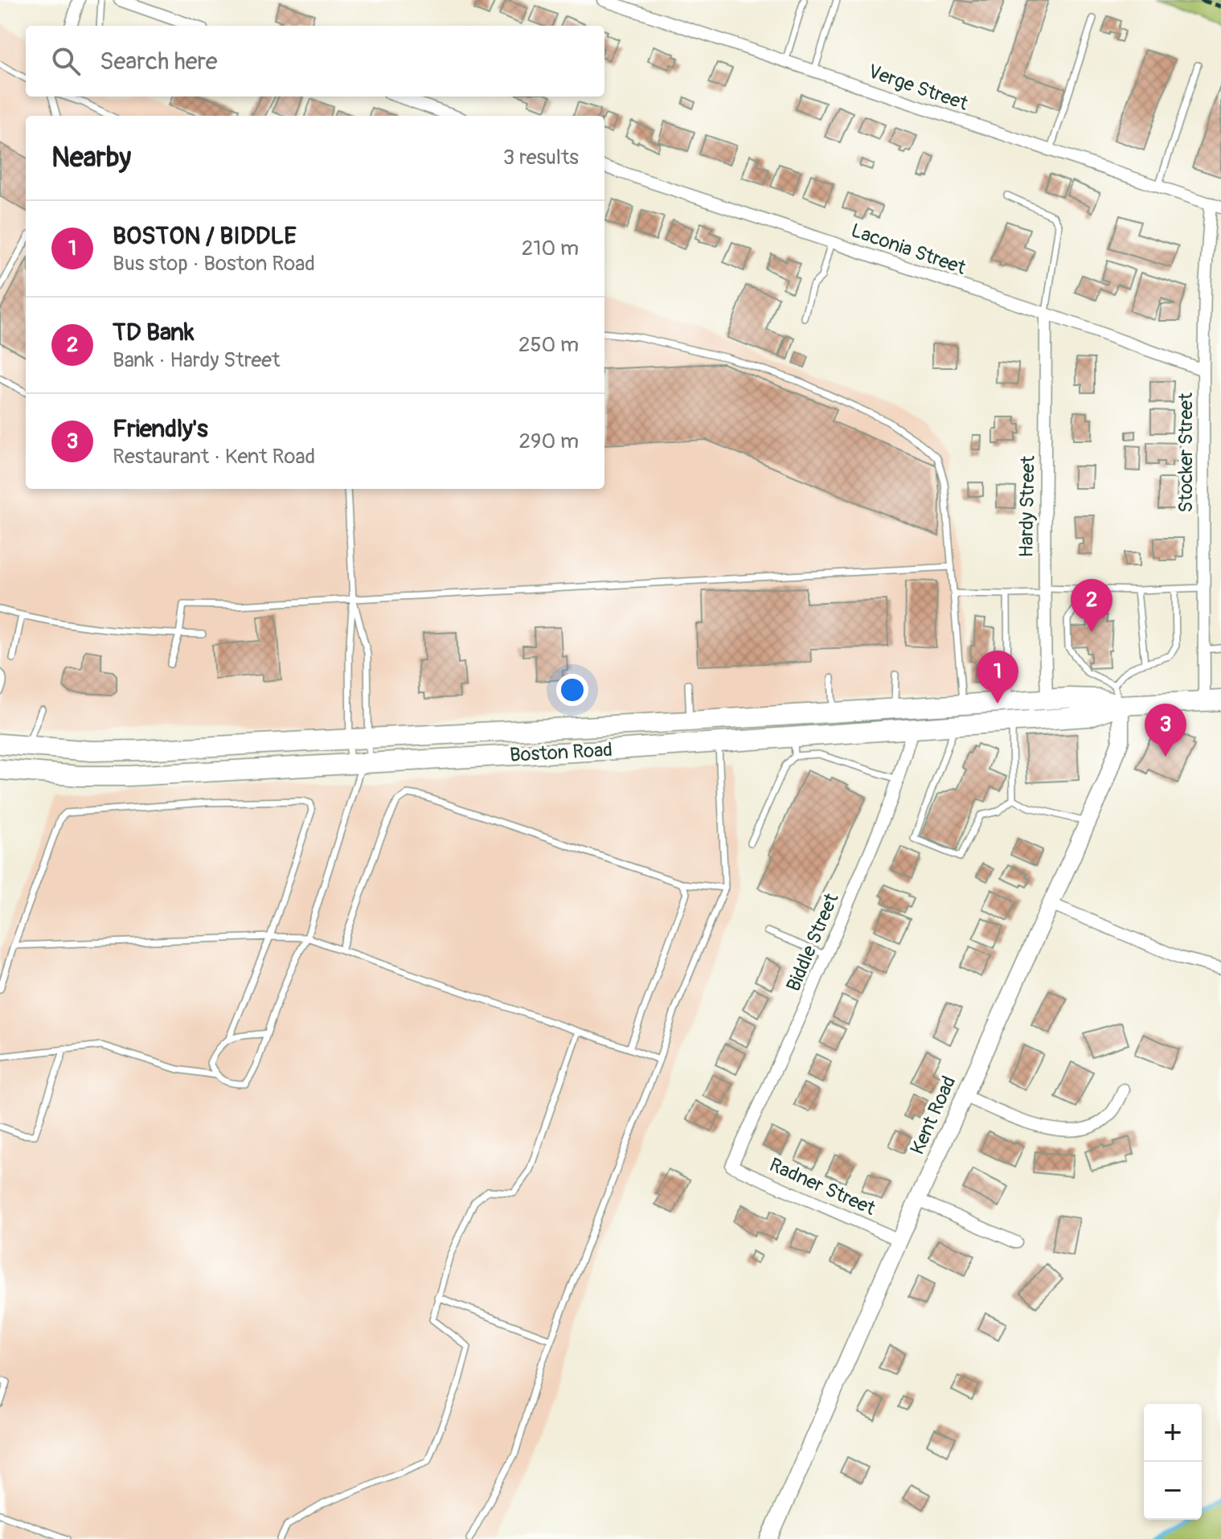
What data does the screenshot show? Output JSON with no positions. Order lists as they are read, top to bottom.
{
  "streets": {
    "main road": ["Boston Road"],
    "street": [
      "Verge Street",
      "Laconia Street",
      "Stocker Street",
      "Hardy Street",
      "Biddle Street",
      "Kent Road",
      "Radner Street"
    ]
  },
  "crossings": [
    ["Verge Street", "Stocker Street"],
    ["Laconia Street", "Stocker Street"],
    ["Laconia Street", "Hardy Street"],
    ["Stocker Street", "Boston Road"],
    ["Hardy Street", "Boston Road"],
    ["Boston Road", "Biddle Street"],
    ["Boston Road", "Kent Road"],
    ["Biddle Street", "Radner Street"],
    ["Kent Road", "Radner Street"]
  ],
  "page": {
    "search": "Search here",
    "heading": ["Nearby", "3 results"],
    "list": [
      {
        "mark": "1",
        "name": "BOSTON / BIDDLE",
        "note": "Bus stop · Boston Road",
        "value": "210 m"
      },
      {
        "mark": "2",
        "name": "TD Bank",
        "note": "Bank · Hardy Street",
        "value": "250 m"
      },
      {
        "mark": "3",
        "name": "Friendly's",
        "note": "Restaurant · Kent Road",
        "value": "290 m"
      }
    ],
    "pins": ["2", "1", "3"],
    "map_buttons": ["+", "−"]
  }
}
